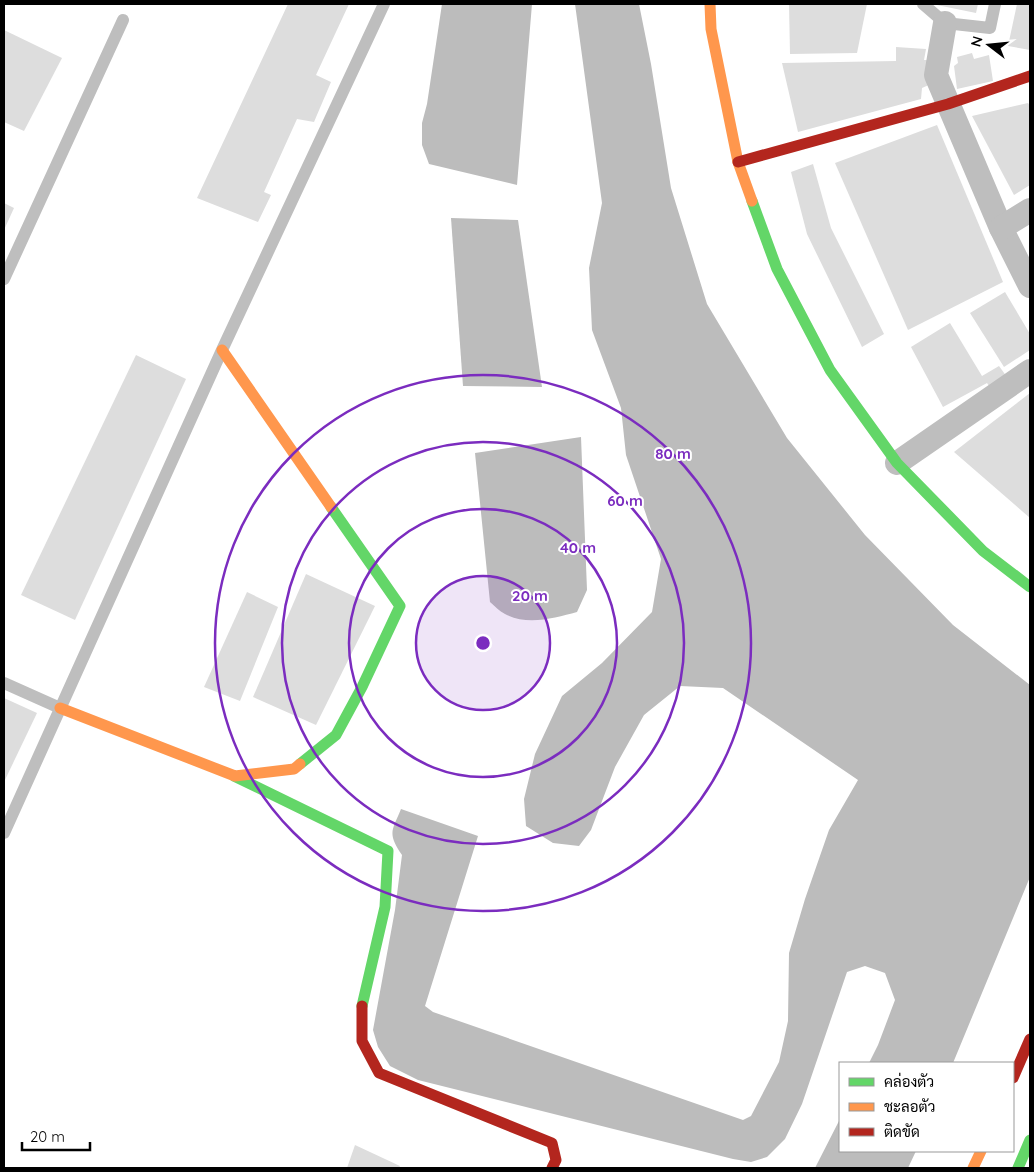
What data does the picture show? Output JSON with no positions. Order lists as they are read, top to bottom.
{
  "legend": ["คล่องตัว", "ชะลอตัว", "ติดขัด"],
  "scale_bar": "20 m",
  "north": "left",
  "rings": [
    "80 m",
    "60 m",
    "40 m",
    "20 m"
  ]
}
